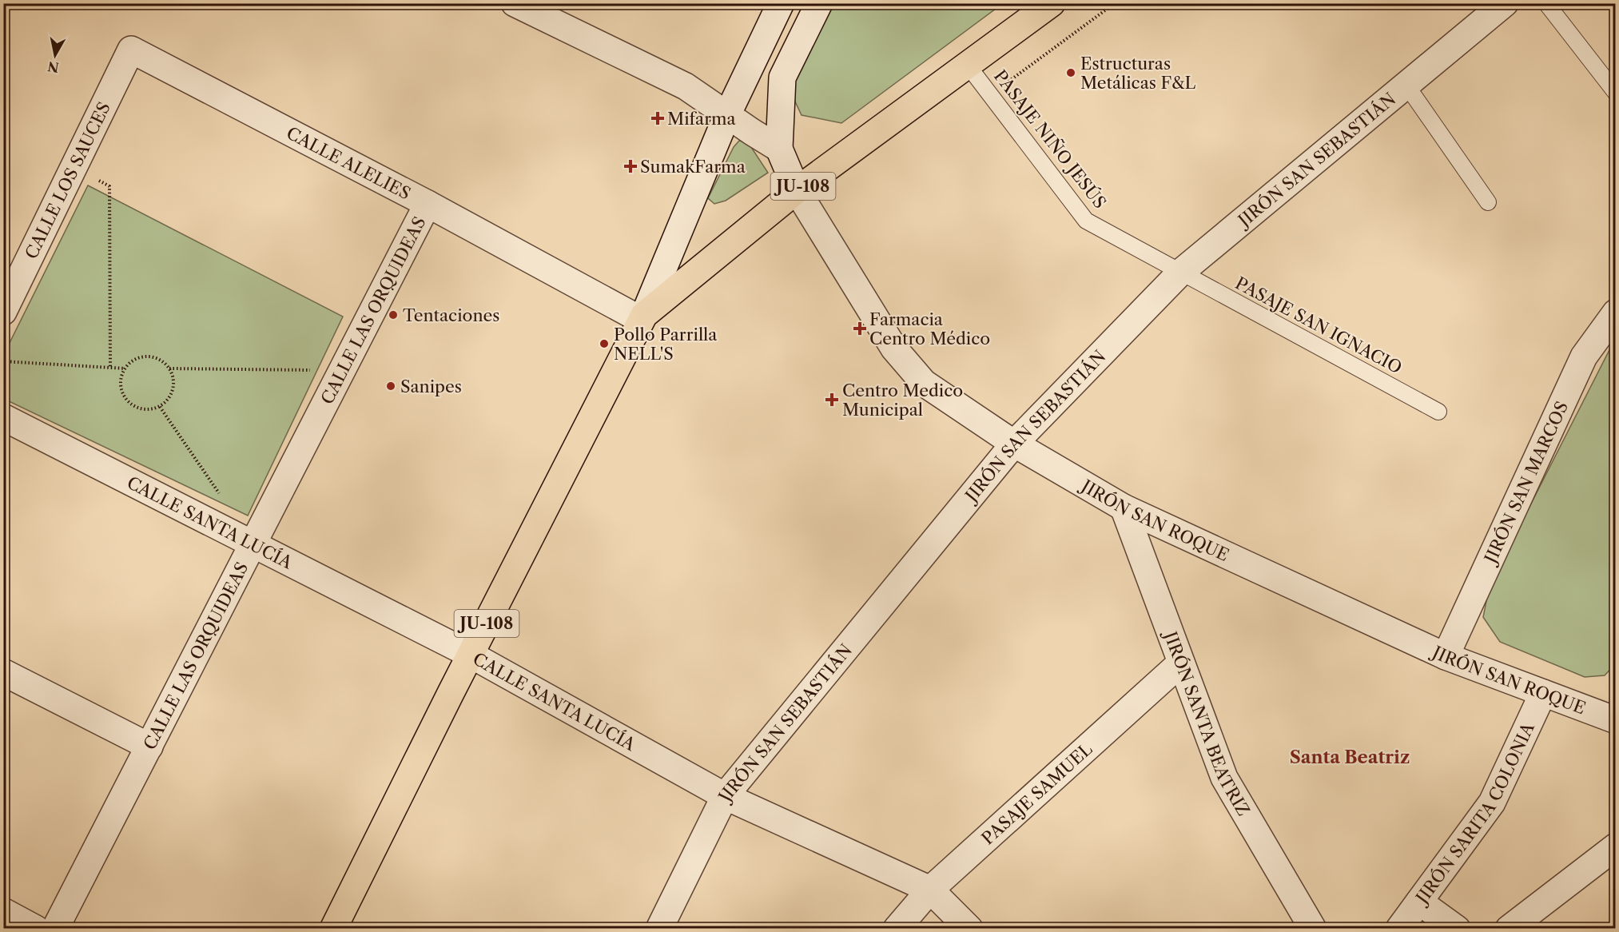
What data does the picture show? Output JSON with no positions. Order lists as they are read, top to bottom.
{
  "streets": {
    "main road": ["JU-108"],
    "street": [
      "JIRÓN SAN SEBASTIÁN",
      "CALLE ALELIES",
      "CALLE LOS SAUCES",
      "CALLE LAS ORQUIDEAS",
      "JIRÓN SAN MARCOS",
      "JIRÓN SAN ROQUE",
      "CALLE SANTA LUCÍA",
      "JIRÓN SANTA BEATRIZ",
      "PASAJE SAMUEL",
      "JIRÓN SARITA COLONIA"
    ],
    "lane": ["PASAJE NIÑO JESÚS", "PASAJE SAN IGNACIO"]
  },
  "crossings": [
    ["PASAJE NIÑO JESÚS", "JIRÓN SAN SEBASTIÁN"],
    ["PASAJE NIÑO JESÚS", "JU-108"],
    ["PASAJE NIÑO JESÚS", "PASAJE SAN IGNACIO"],
    ["JIRÓN SAN SEBASTIÁN", "PASAJE SAN IGNACIO"],
    ["JIRÓN SAN SEBASTIÁN", "JIRÓN SAN ROQUE"],
    ["JIRÓN SAN SEBASTIÁN", "CALLE SANTA LUCÍA"],
    ["CALLE ALELIES", "CALLE LOS SAUCES"],
    ["CALLE ALELIES", "JU-108"],
    ["CALLE ALELIES", "CALLE LAS ORQUIDEAS"],
    ["JU-108", "JIRÓN SAN ROQUE"],
    ["JU-108", "CALLE SANTA LUCÍA"],
    ["CALLE LAS ORQUIDEAS", "CALLE SANTA LUCÍA"],
    ["JIRÓN SAN MARCOS", "JIRÓN SAN ROQUE"],
    ["JIRÓN SAN ROQUE", "JIRÓN SANTA BEATRIZ"],
    ["JIRÓN SAN ROQUE", "JIRÓN SARITA COLONIA"],
    ["CALLE SANTA LUCÍA", "PASAJE SAMUEL"],
    ["JIRÓN SANTA BEATRIZ", "PASAJE SAMUEL"]
  ],
  "districts": ["Santa Beatriz"],
  "places": {
    "other": [
      "Estructuras Metálicas F&L",
      "Tentaciones",
      "Pollo Parrilla NELL'S",
      "Sanipes"
    ],
    "health": [
      "Mifarma",
      "SumakFarma",
      "Farmacia Centro Médico",
      "Centro Medico Municipal"
    ]
  },
  "north": "bottom"
}
